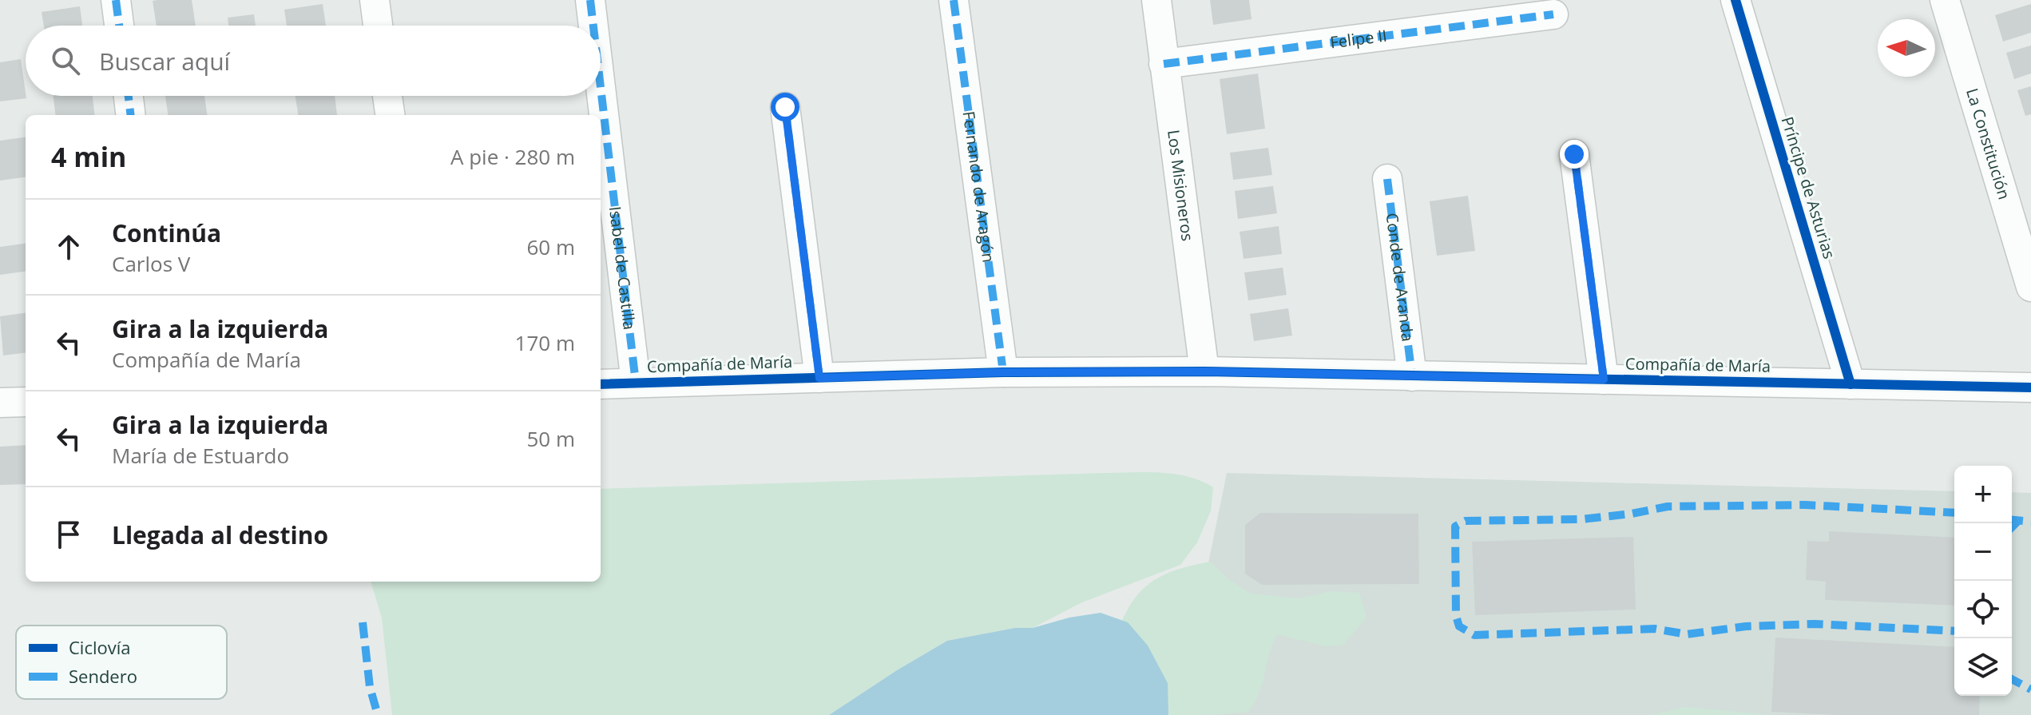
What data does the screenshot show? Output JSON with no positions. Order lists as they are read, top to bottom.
{
  "streets": {
    "street": [
      "Felipe II",
      "La Constitución",
      "Fernando de Aragón",
      "Los Misioneros",
      "Príncipe de Asturias",
      "Isabel de Castilla",
      "Conde de Aranda",
      "Compañía de María"
    ]
  },
  "crossings": [
    ["Felipe II", "Los Misioneros"],
    ["Fernando de Aragón", "Compañía de María"],
    ["Los Misioneros", "Compañía de María"],
    ["Príncipe de Asturias", "Compañía de María"],
    ["Isabel de Castilla", "Compañía de María"],
    ["Conde de Aranda", "Compañía de María"]
  ],
  "legend": ["Ciclovía", "Sendero"],
  "north": "left",
  "page": {
    "search": "Buscar aquí",
    "heading": ["4 min", "A pie · 280 m"],
    "list": [
      ["Continúa", "Carlos V", "60 m"],
      ["Gira a la izquierda", "Compañía de María", "170 m"],
      ["Gira a la izquierda", "María de Estuardo", "50 m"],
      "Llegada al destino"
    ],
    "map_buttons": ["+", "−"]
  }
}
